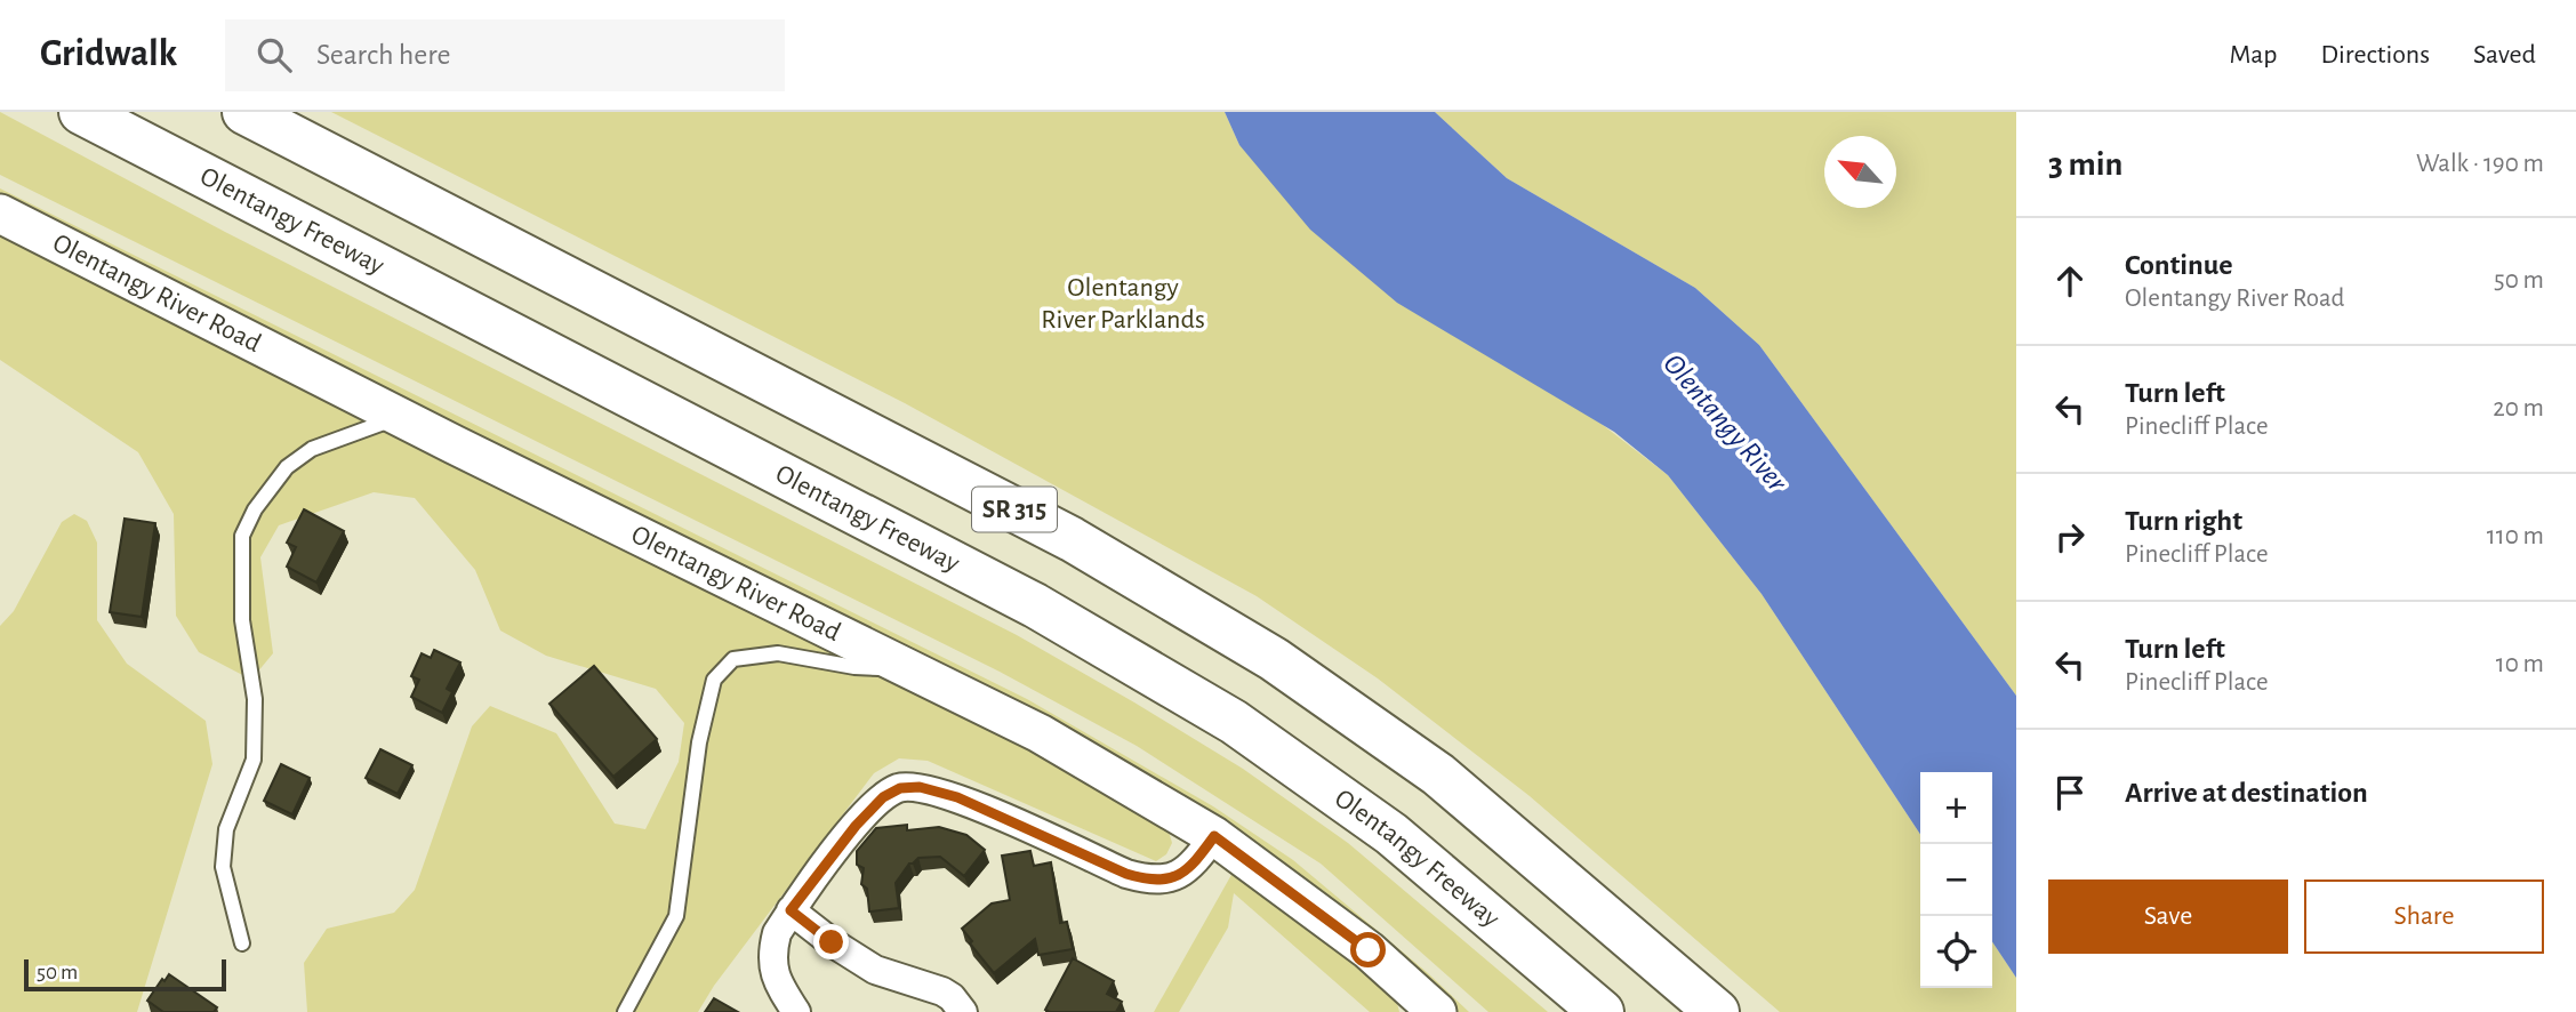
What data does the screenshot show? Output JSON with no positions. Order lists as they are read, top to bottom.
{
  "streets": {
    "highway": ["Olentangy Freeway", "SR 315"],
    "main road": ["Olentangy River Road"]
  },
  "water": ["Olentangy River"],
  "parks": ["Olentangy River Parklands"],
  "scale_bar": "50 m",
  "north": "top left",
  "page": {
    "header": "Gridwalk",
    "search": "Search here",
    "nav": ["Map", "Directions", "Saved"],
    "heading": ["3 min", "Walk · 190 m"],
    "list": [
      ["Continue", "Olentangy River Road", "50 m"],
      ["Turn left", "Pinecliff Place", "20 m"],
      ["Turn right", "Pinecliff Place", "110 m"],
      ["Turn left", "Pinecliff Place", "10 m"],
      "Arrive at destination"
    ],
    "map_buttons": ["+", "−"],
    "buttons": ["Save", "Share"],
    "scale": "50 m"
  }
}
